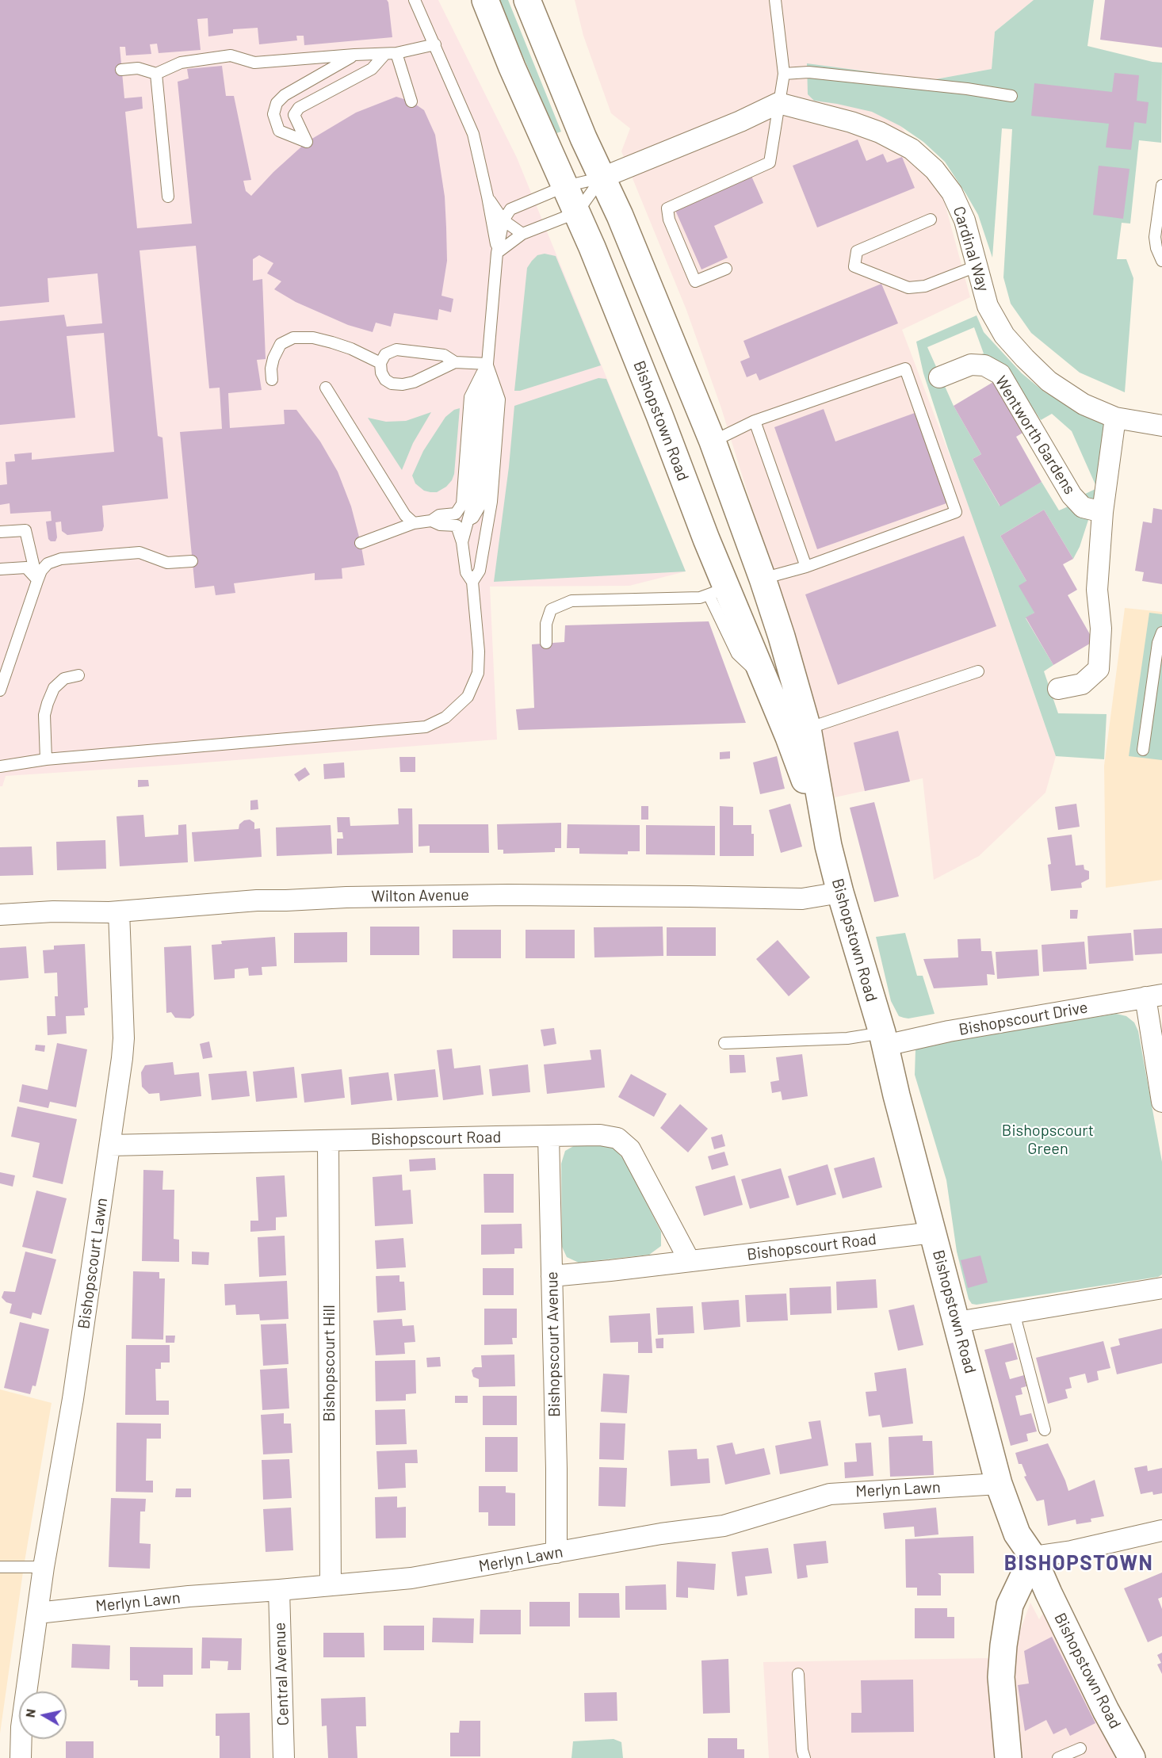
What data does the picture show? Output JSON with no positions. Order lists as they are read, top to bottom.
{
  "streets": {
    "main road": ["Bishopstown Road"],
    "street": [
      "Cardinal Way",
      "Wentworth Gardens",
      "Wilton Avenue",
      "Bishopscourt Drive",
      "Bishopscourt Road",
      "Bishopscourt Lawn",
      "Bishopscourt Avenue",
      "Bishopscourt Hill",
      "Merlyn Lawn",
      "Central Avenue"
    ]
  },
  "crossings": [
    ["Bishopstown Road", "Wilton Avenue"],
    ["Bishopstown Road", "Bishopscourt Drive"],
    ["Bishopstown Road", "Bishopscourt Road"],
    ["Bishopstown Road", "Merlyn Lawn"],
    ["Wilton Avenue", "Bishopscourt Lawn"],
    ["Bishopscourt Road", "Bishopscourt Lawn"],
    ["Bishopscourt Road", "Bishopscourt Avenue"],
    ["Bishopscourt Road", "Bishopscourt Hill"],
    ["Bishopscourt Lawn", "Merlyn Lawn"],
    ["Bishopscourt Avenue", "Merlyn Lawn"],
    ["Bishopscourt Hill", "Merlyn Lawn"],
    ["Merlyn Lawn", "Central Avenue"]
  ],
  "districts": ["BISHOPSTOWN"],
  "parks": ["Bishopscourt Green"],
  "north": "left"
}
